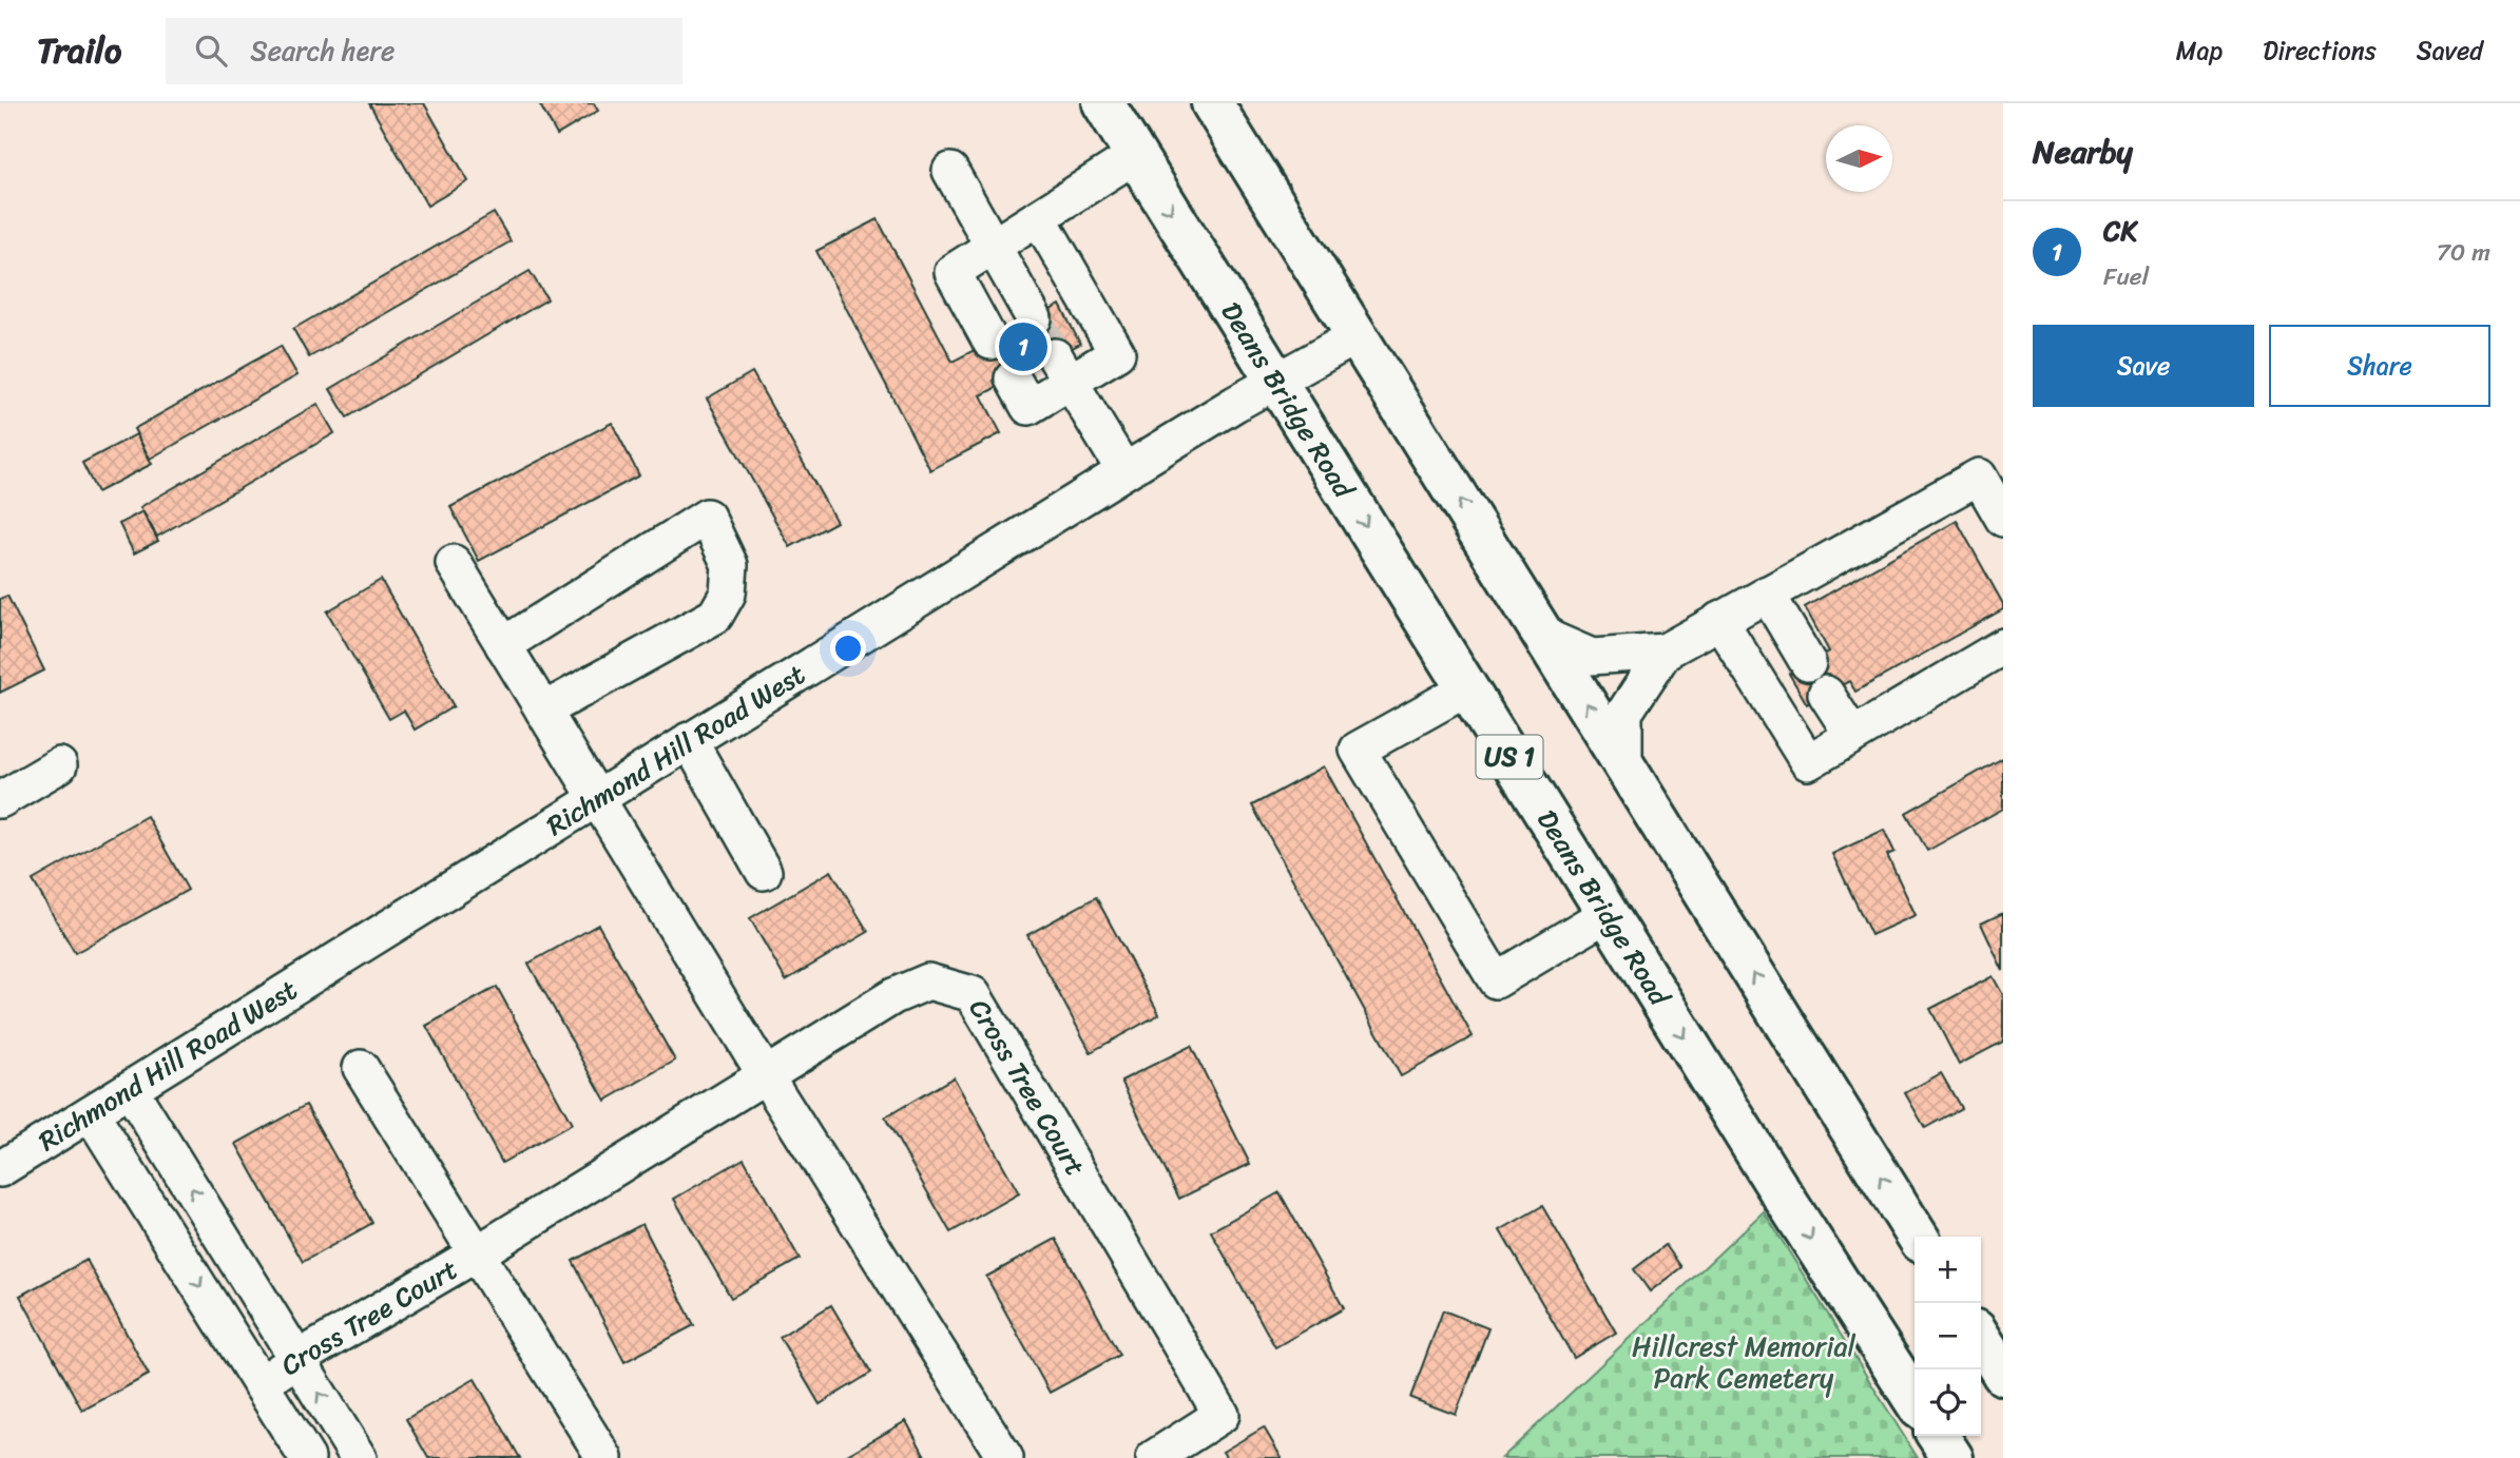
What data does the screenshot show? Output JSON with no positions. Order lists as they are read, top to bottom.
{
  "streets": {
    "highway": ["Deans Bridge Road", "US 1"],
    "street": ["Richmond Hill Road West", "Cross Tree Court"]
  },
  "crossings": [
    ["Deans Bridge Road", "Richmond Hill Road West"]
  ],
  "parks": ["Hillcrest Memorial Park Cemetery"],
  "north": "right",
  "page": {
    "header": "Trailo",
    "search": "Search here",
    "nav": ["Map", "Directions", "Saved"],
    "heading": "Nearby",
    "list": [
      {
        "mark": "1",
        "name": "CK",
        "note": "Fuel",
        "value": "70 m"
      }
    ],
    "buttons": ["Save", "Share"],
    "pins": "1",
    "map_buttons": ["+", "−"]
  }
}
